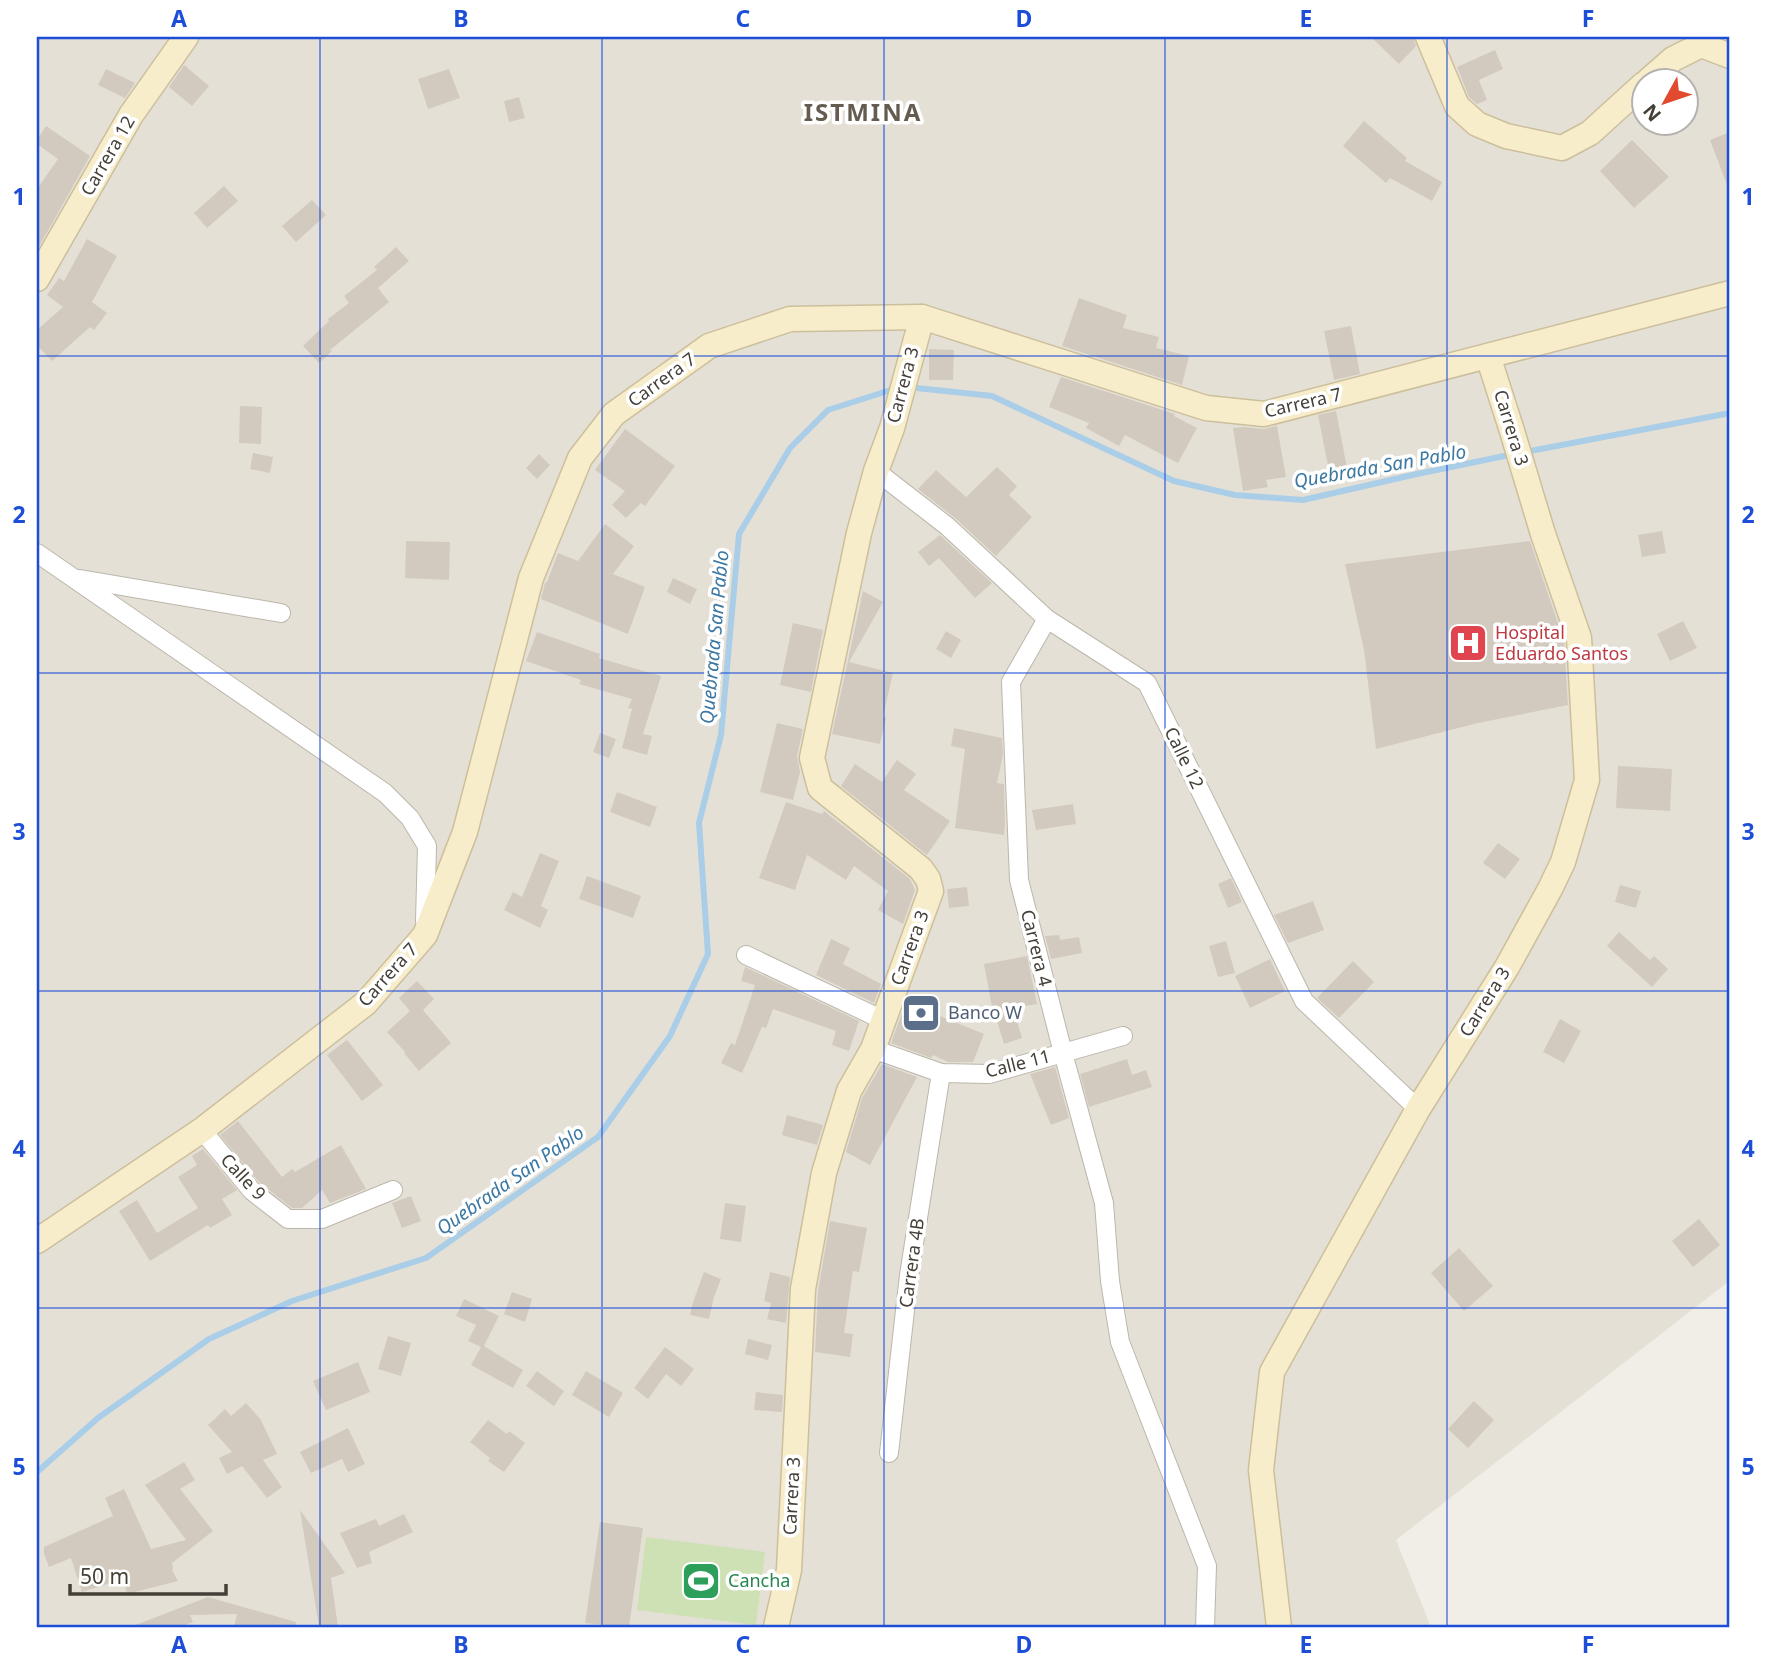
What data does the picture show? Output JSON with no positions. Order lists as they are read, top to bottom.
{
  "streets": {
    "main road": ["Carrera 12", "Carrera 7", "Carrera 3"],
    "street": [
      "Calle 12",
      "Carrera 4",
      "Calle 11",
      "Calle 9",
      "Carrera 4B"
    ]
  },
  "crossings": [
    ["Carrera 7", "Carrera 3"],
    ["Carrera 7", "Calle 9"],
    ["Carrera 3", "Calle 12"],
    ["Carrera 3", "Calle 11"],
    ["Calle 12", "Carrera 4"],
    ["Carrera 4", "Calle 11"],
    ["Calle 11", "Carrera 4B"]
  ],
  "districts": ["ISTMINA"],
  "water": ["Quebrada San Pablo"],
  "places": {
    "hospital": ["Hospital Eduardo Santos"],
    "bank": ["Banco W"],
    "sports": ["Cancha"]
  },
  "scale_bar": "50 m",
  "north": "bottom left",
  "grid": {
    "columns": [
      "A",
      "B",
      "C",
      "D",
      "E",
      "F"
    ],
    "rows": [
      "1",
      "2",
      "3",
      "4",
      "5"
    ]
  }
}
